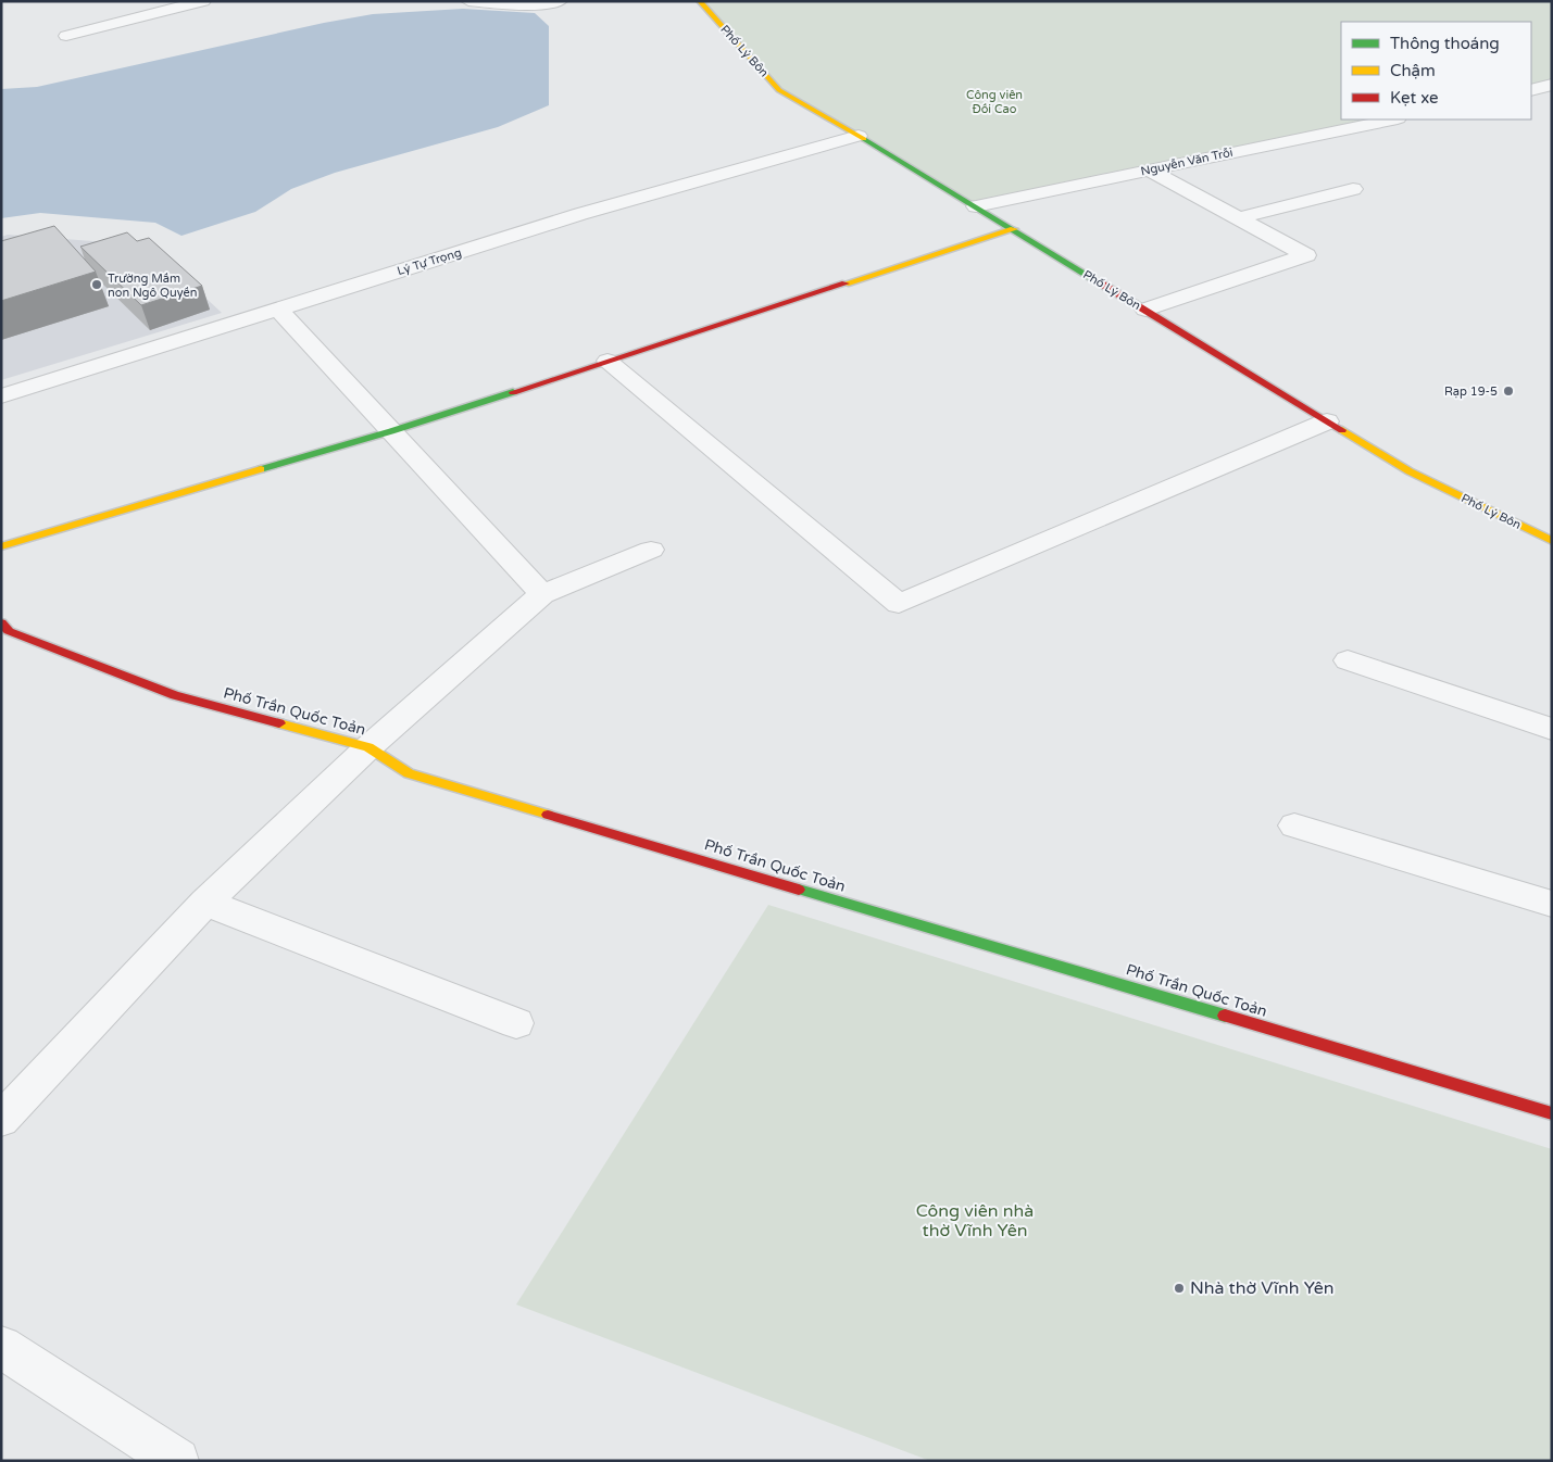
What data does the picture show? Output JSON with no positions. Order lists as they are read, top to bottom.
{
  "streets": {
    "street": [
      "Phố Lý Bôn",
      "Nguyễn Văn Trỗi",
      "Lý Tự Trọng",
      "Phố Trần Quốc Toản"
    ]
  },
  "crossings": [
    ["Phố Lý Bôn", "Nguyễn Văn Trỗi"],
    ["Phố Lý Bôn", "Lý Tự Trọng"]
  ],
  "parks": ["Công viên Đồi Cao", "Công viên nhà thờ Vĩnh Yên"],
  "places": ["Trường Mầm non Ngô Quyền", "Rạp 19-5", "Nhà thờ Vĩnh Yên"],
  "legend": ["Thông thoáng", "Chậm", "Kẹt xe"]
}
